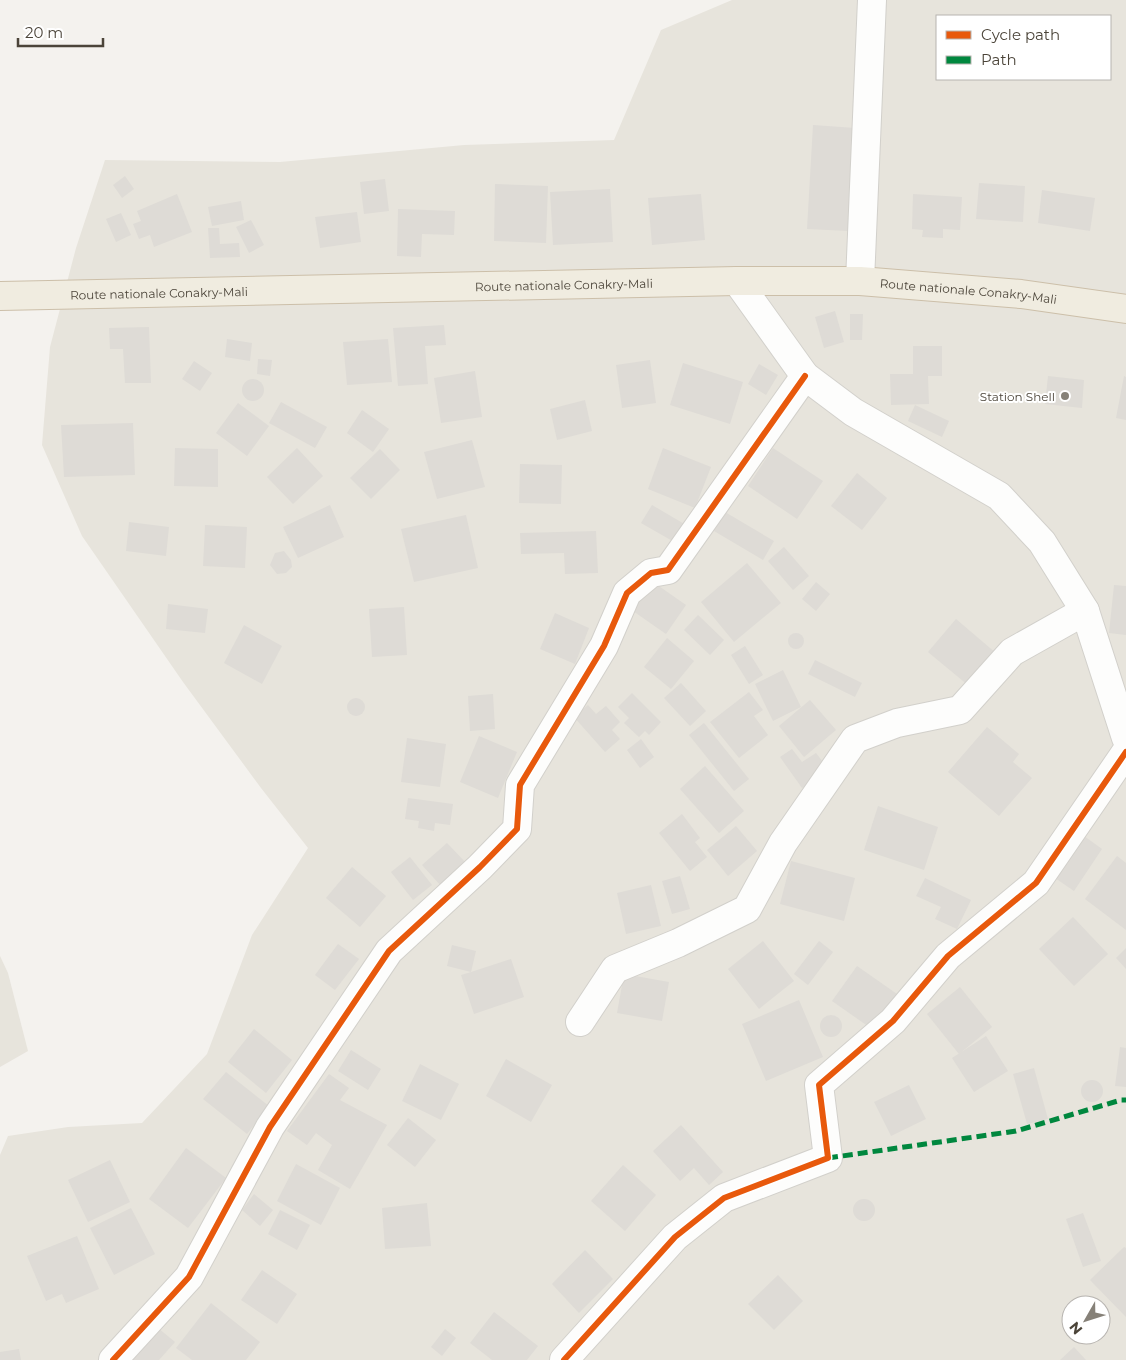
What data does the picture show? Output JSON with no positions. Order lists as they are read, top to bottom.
{
  "streets": {
    "highway": ["Route nationale Conakry-Mali"]
  },
  "places": ["Station Shell"],
  "legend": ["Cycle path", "Path"],
  "scale_bar": "20 m",
  "north": "bottom left"
}
